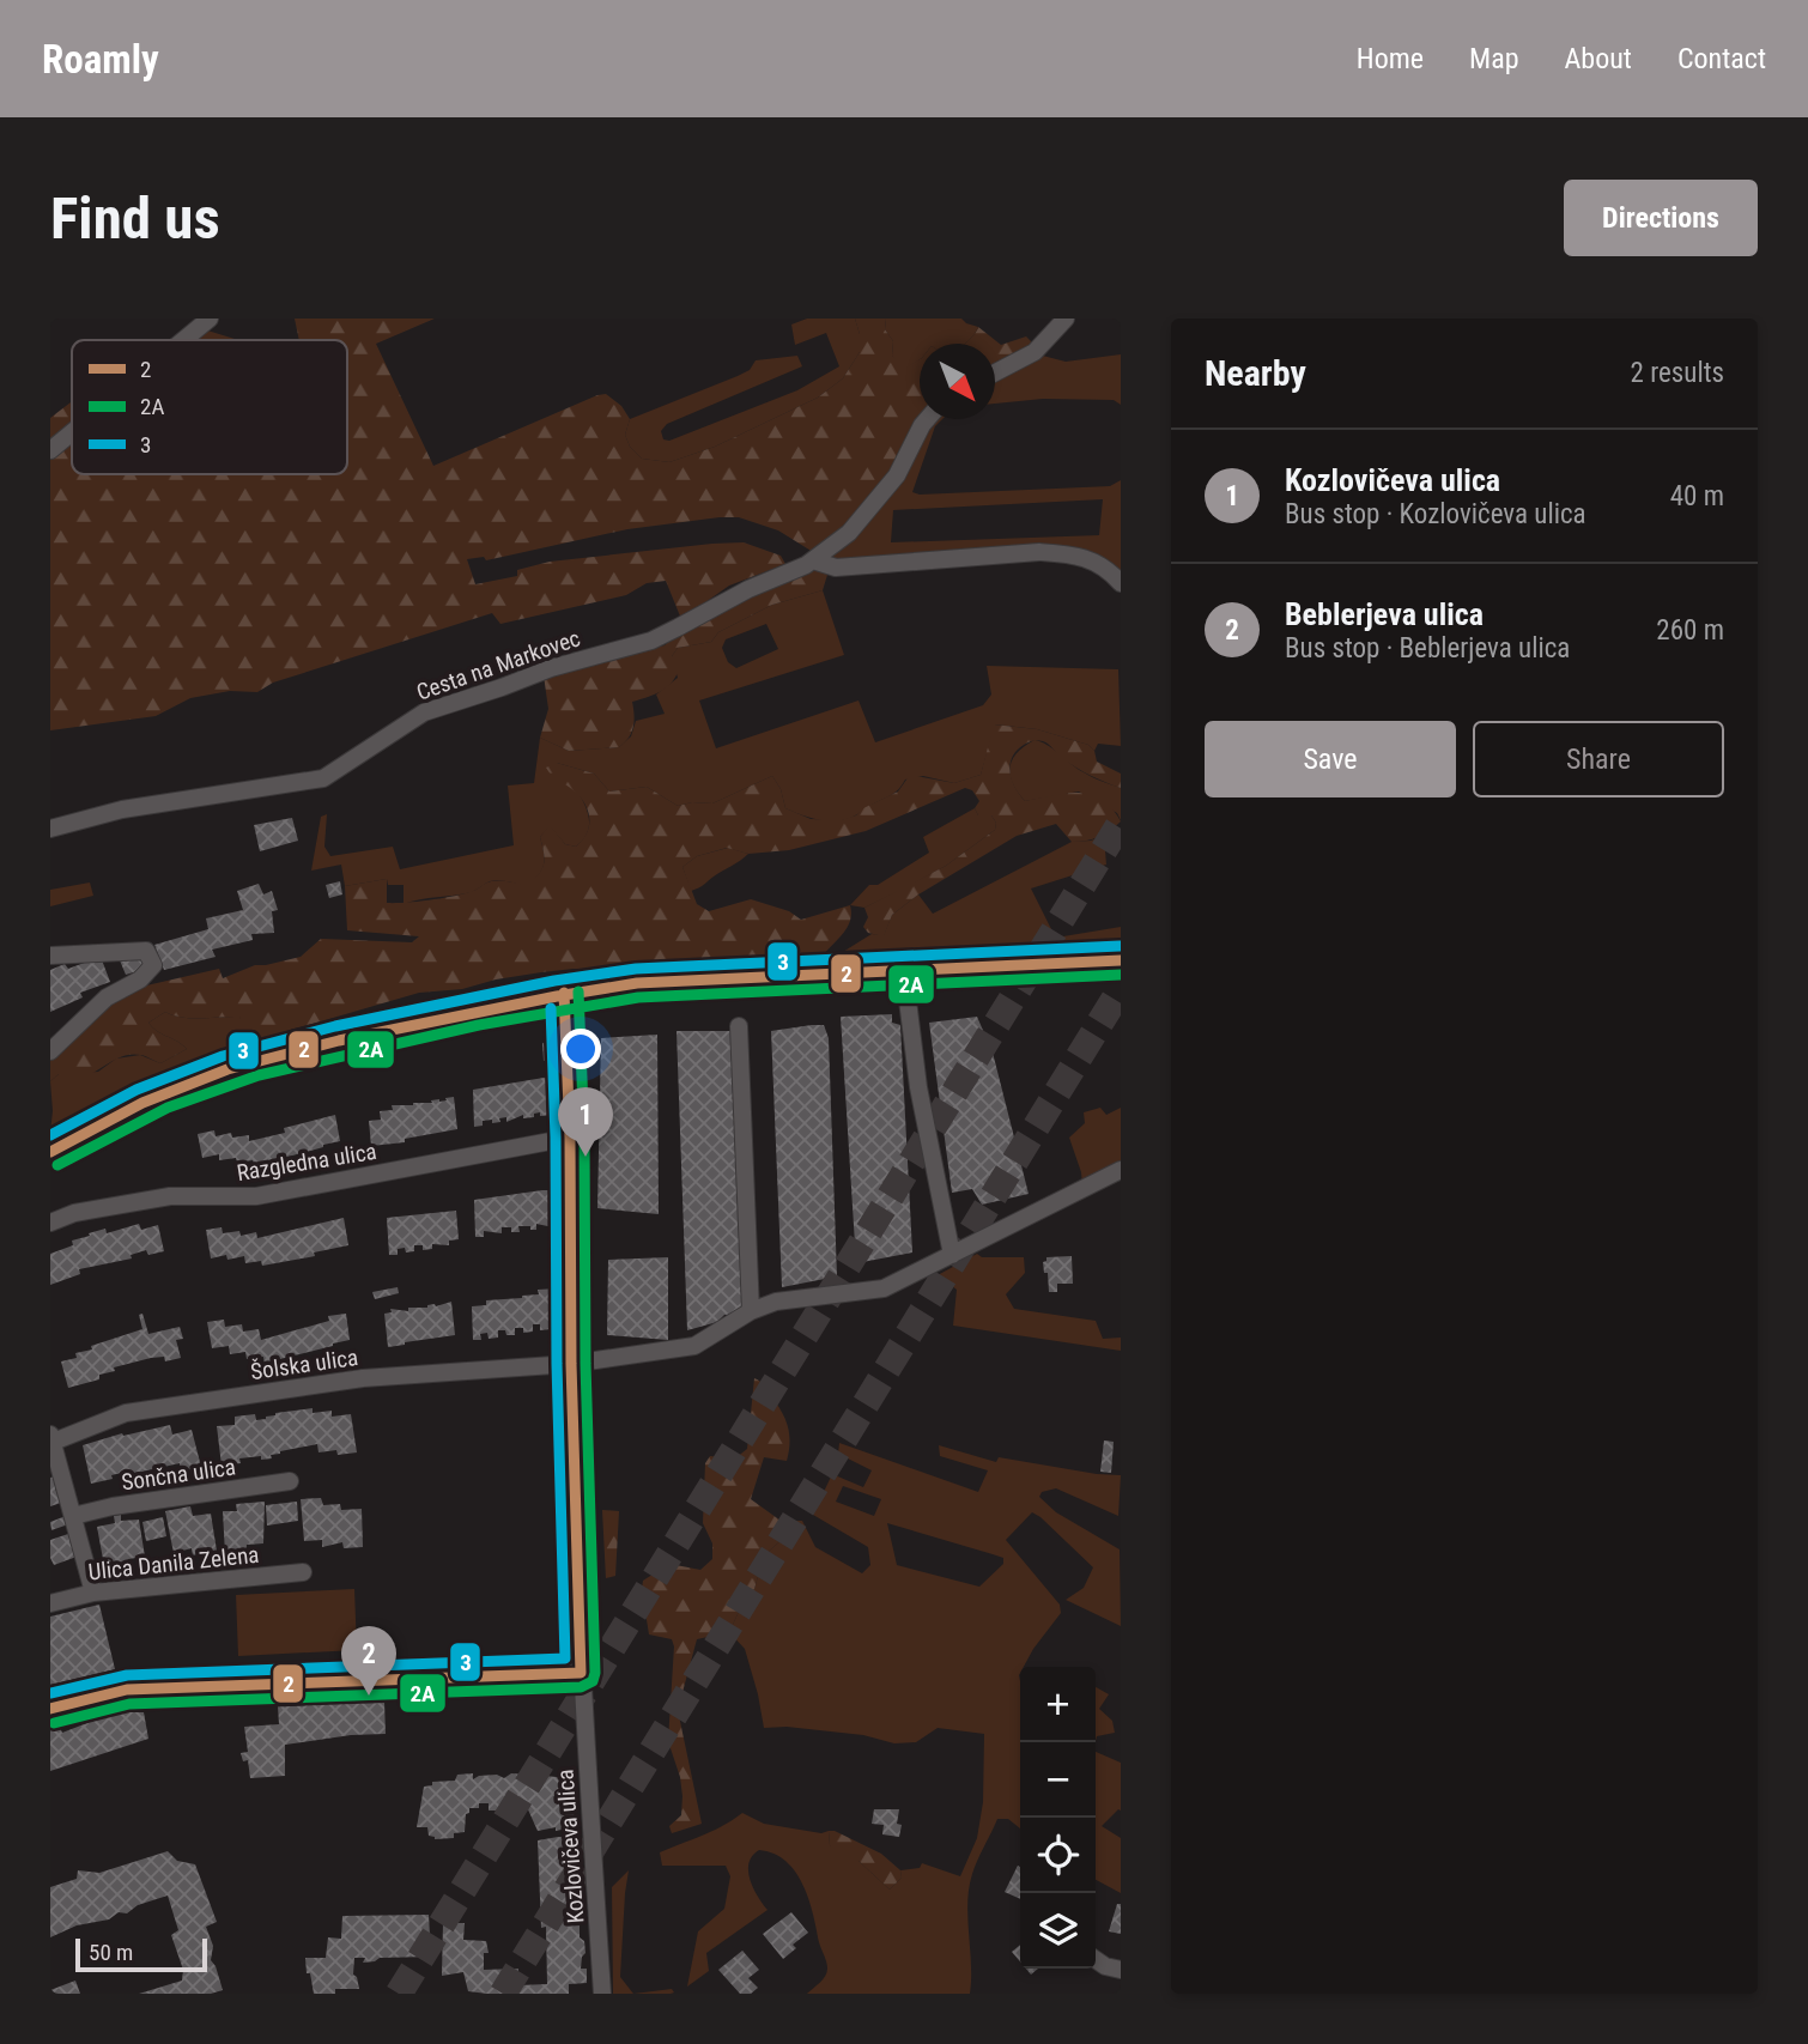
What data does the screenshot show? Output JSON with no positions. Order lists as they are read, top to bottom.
{
  "streets": {
    "street": [
      "Cesta na Markovec",
      "Razgledna ulica",
      "Šolska ulica",
      "Sončna ulica",
      "Ulica Danila Zelena",
      "Kozlovičeva ulica"
    ]
  },
  "crossings": [
    ["Razgledna ulica", "Kozlovičeva ulica"],
    ["Šolska ulica", "Kozlovičeva ulica"]
  ],
  "lines": ["transit line 3", "transit line 2", "transit line 2A"],
  "legend": ["2", "2A", "3"],
  "scale_bar": "50 m",
  "north": "bottom right",
  "page": {
    "header": "Roamly",
    "nav": [
      "Home",
      "Map",
      "About",
      "Contact"
    ],
    "buttons": [
      "Directions",
      ["Save", "Share"]
    ],
    "title": "Find us",
    "heading": ["Nearby", "2 results"],
    "list": [
      {
        "mark": "1",
        "name": "Kozlovičeva ulica",
        "note": "Bus stop · Kozlovičeva ulica",
        "value": "40 m"
      },
      {
        "mark": "2",
        "name": "Beblerjeva ulica",
        "note": "Bus stop · Beblerjeva ulica",
        "value": "260 m"
      }
    ],
    "pins": ["1", "2"],
    "map_buttons": ["+", "−"],
    "scale": "50 m"
  }
}
